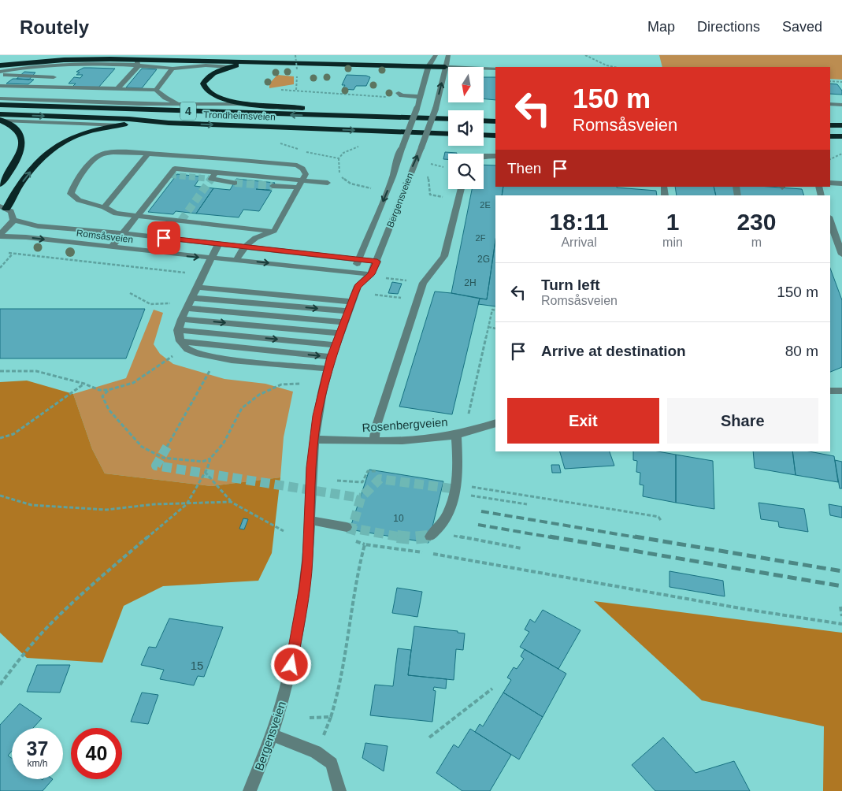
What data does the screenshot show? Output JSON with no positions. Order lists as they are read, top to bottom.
{
  "streets": {
    "highway": ["4", "Trondheimsveien"],
    "street": ["Bergensveien", "Romsåsveien", "Rosenbergveien"]
  },
  "crossings": [
    ["Bergensveien", "Romsåsveien"],
    ["Bergensveien", "Rosenbergveien"]
  ],
  "house_numbers": [
    "2E",
    "2F",
    "2G",
    "2H",
    "10",
    "15"
  ],
  "north": "bottom",
  "page": {
    "header": "Routely",
    "nav": ["Map", "Directions", "Saved"],
    "turn": ["150 m", "Romsåsveien"],
    "then": "Then",
    "eta": [
      "18:11",
      "Arrival",
      "1",
      "min",
      "230",
      "m"
    ],
    "list": [
      {
        "name": "Turn left",
        "note": "Romsåsveien",
        "value": "150 m"
      },
      {
        "name": "Arrive at destination",
        "value": "80 m"
      }
    ],
    "buttons": ["Exit", "Share"],
    "speed": "37 km/h",
    "limit": "40"
  }
}
